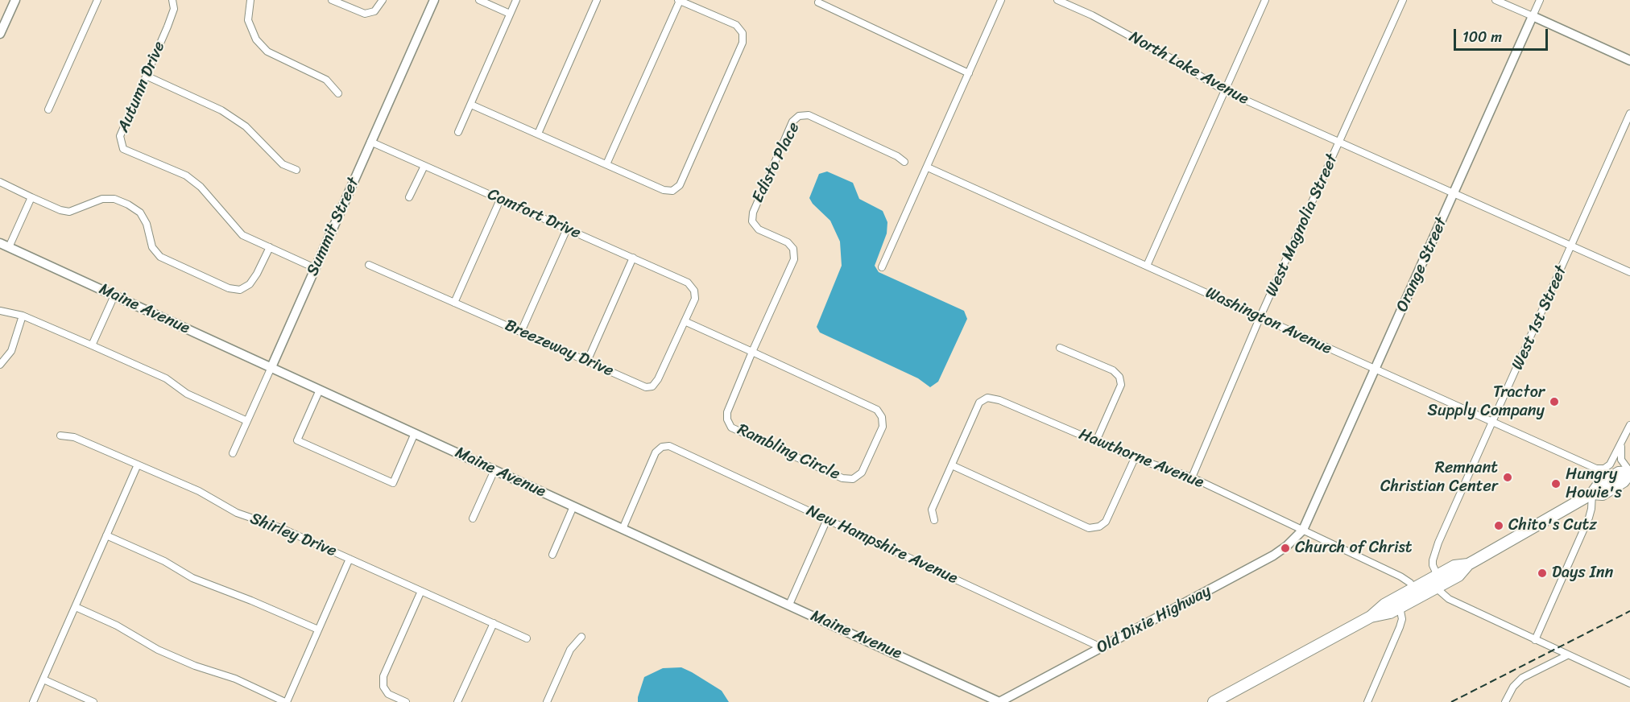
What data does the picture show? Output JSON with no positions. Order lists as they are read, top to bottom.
{
  "streets": {
    "street": [
      "North Lake Avenue",
      "Autumn Drive",
      "Edisto Place",
      "Comfort Drive",
      "West Magnolia Street",
      "Summit Street",
      "Orange Street",
      "Maine Avenue",
      "West 1st Street",
      "Washington Avenue",
      "Breezeway Drive",
      "Rambling Circle",
      "Hawthorne Avenue",
      "Shirley Drive",
      "New Hampshire Avenue",
      "Old Dixie Highway"
    ]
  },
  "crossings": [
    ["North Lake Avenue", "West Magnolia Street"],
    ["North Lake Avenue", "Orange Street"],
    ["North Lake Avenue", "West 1st Street"],
    ["Autumn Drive", "Summit Street"],
    ["Edisto Place", "Rambling Circle"],
    ["Comfort Drive", "Summit Street"],
    ["Comfort Drive", "Breezeway Drive"],
    ["West Magnolia Street", "Washington Avenue"],
    ["West Magnolia Street", "Hawthorne Avenue"],
    ["Summit Street", "Maine Avenue"],
    ["Orange Street", "Washington Avenue"],
    ["Orange Street", "Hawthorne Avenue"],
    ["Orange Street", "Old Dixie Highway"],
    ["Maine Avenue", "New Hampshire Avenue"],
    ["Maine Avenue", "Old Dixie Highway"],
    ["West 1st Street", "Washington Avenue"],
    ["Breezeway Drive", "Rambling Circle"],
    ["Hawthorne Avenue", "Old Dixie Highway"],
    ["New Hampshire Avenue", "Old Dixie Highway"]
  ],
  "places": [
    "Tractor Supply Company",
    "Remnant Christian Center",
    "Hungry Howie's",
    "Chito's Cutz",
    "Church of Christ",
    "Days Inn"
  ],
  "scale_bar": "100 m"
}
